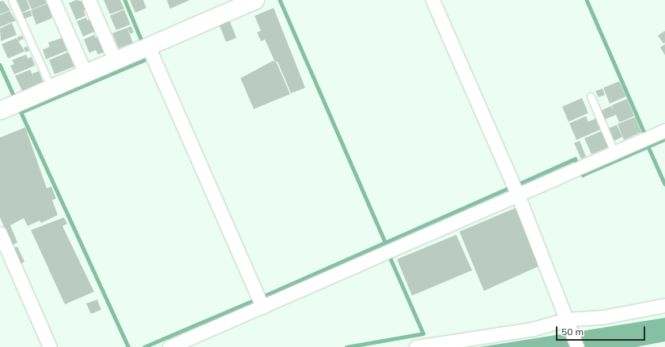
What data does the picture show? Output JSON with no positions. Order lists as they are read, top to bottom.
{
  "scale_bar": "50 m"
}
